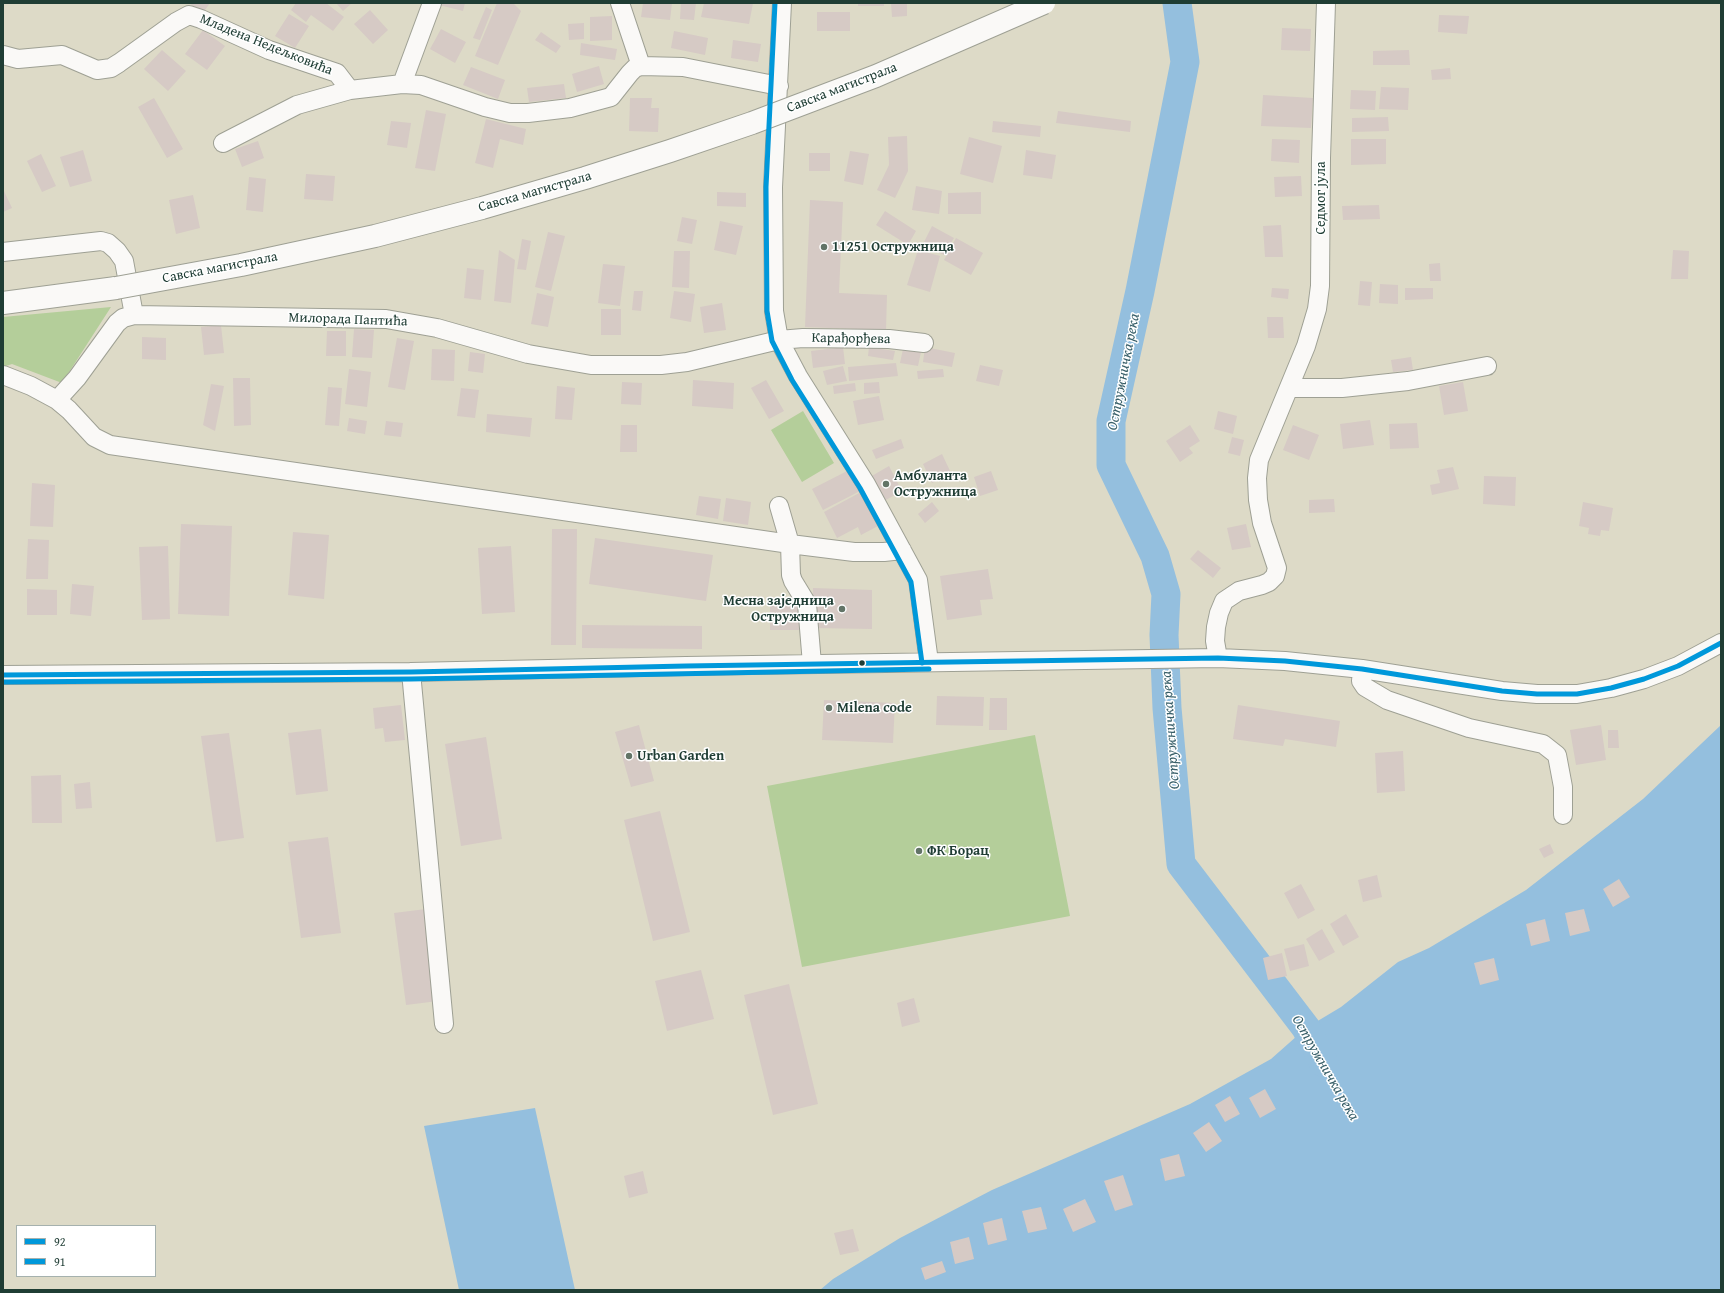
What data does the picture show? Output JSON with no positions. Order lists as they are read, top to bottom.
{
  "streets": {
    "main road": ["Савска магистрала"],
    "street": [
      "Младена Недељковића",
      "Седмог јула",
      "Милорада Пантића",
      "Карађорђева"
    ]
  },
  "crossings": [
    ["Милорада Пантића", "Карађорђева"]
  ],
  "water": ["Остружничка река"],
  "places": [
    "11251 Остружница",
    "Амбуланта Остружница",
    "Месна заједница Остружница",
    "Milena code",
    "Urban Garden",
    "ФК Борац"
  ],
  "lines": ["transit line 91", "transit line 92"],
  "legend": ["92", "91"]
}
